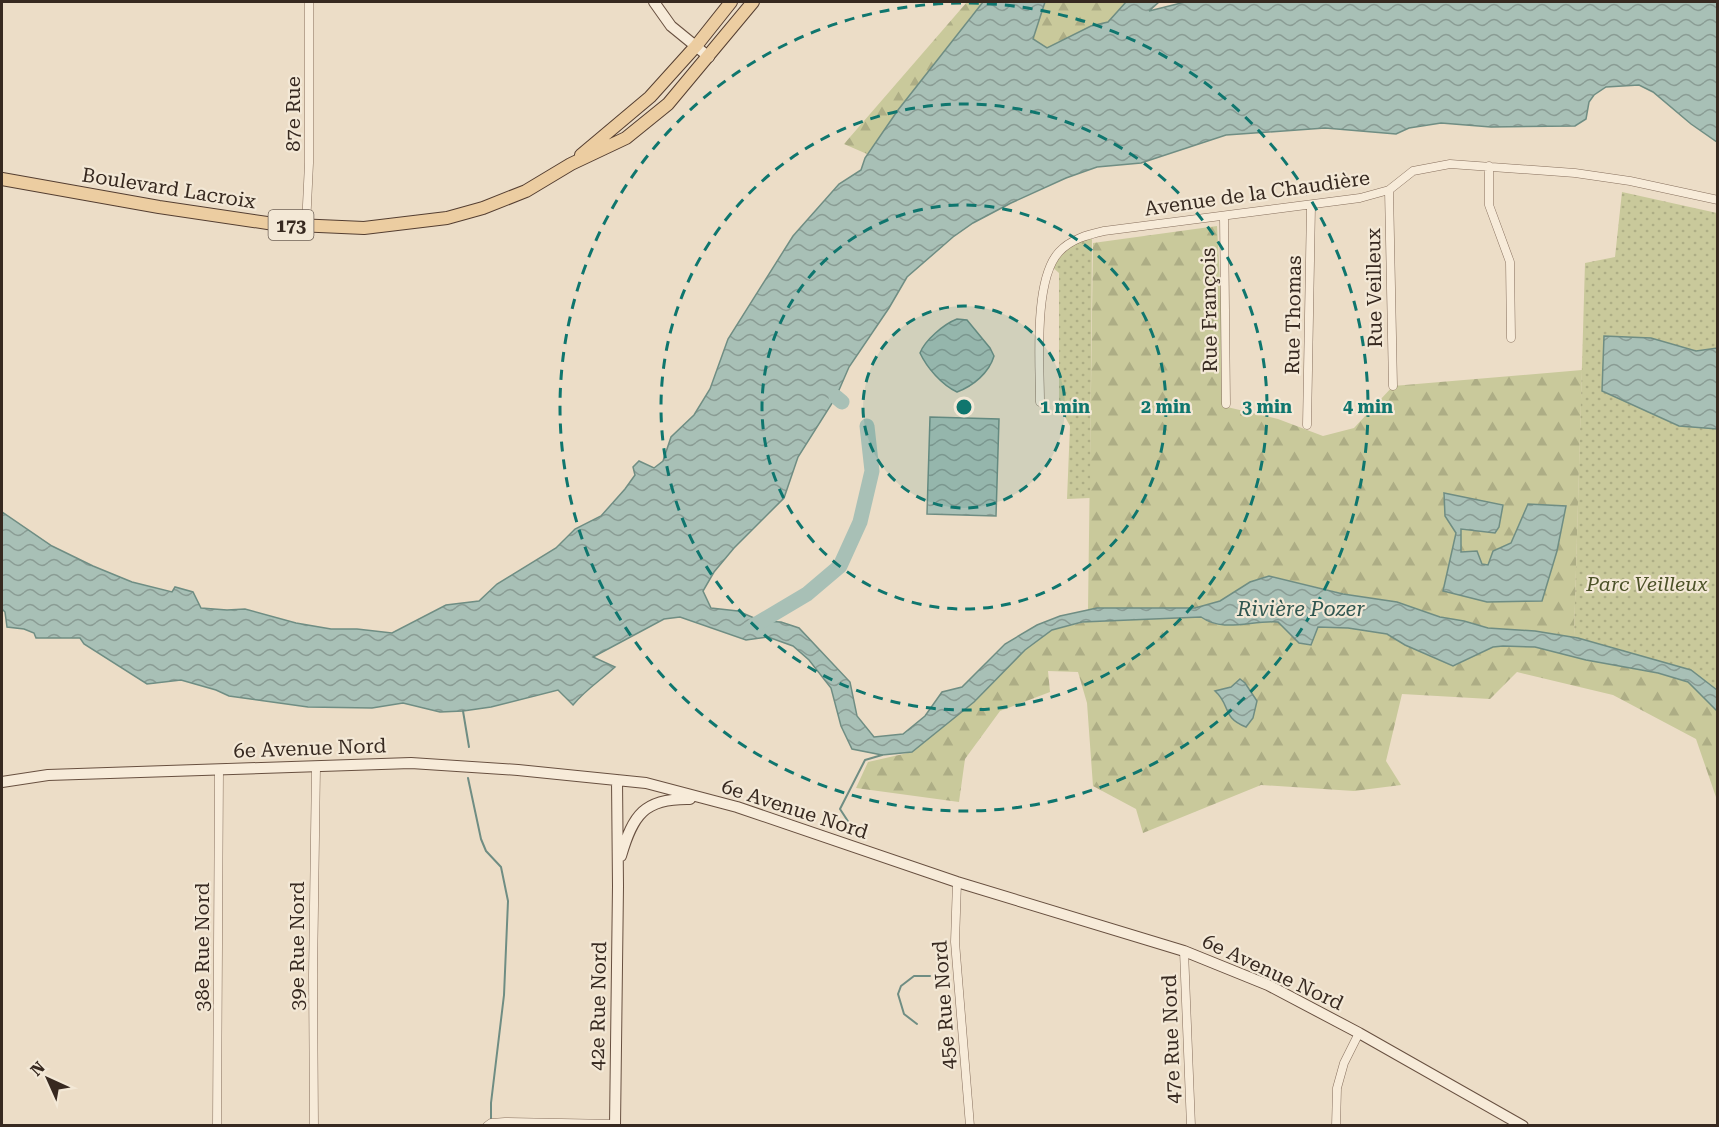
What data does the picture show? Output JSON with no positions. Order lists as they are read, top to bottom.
{
  "streets": {
    "main road": [
      "Boulevard Lacroix",
      "173",
      "6e Avenue Nord",
      "42e Rue Nord"
    ],
    "street": [
      "87e Rue",
      "Avenue de la Chaudière",
      "Rue Veilleux",
      "Rue François",
      "Rue Thomas",
      "39e Rue Nord",
      "38e Rue Nord",
      "45e Rue Nord",
      "47e Rue Nord"
    ]
  },
  "crossings": [
    ["87e Rue", "Boulevard Lacroix"],
    ["Avenue de la Chaudière", "Rue Veilleux"],
    ["Avenue de la Chaudière", "Rue François"],
    ["Avenue de la Chaudière", "Rue Thomas"],
    ["6e Avenue Nord", "39e Rue Nord"],
    ["6e Avenue Nord", "38e Rue Nord"],
    ["6e Avenue Nord", "45e Rue Nord"],
    ["6e Avenue Nord", "42e Rue Nord"],
    ["6e Avenue Nord", "47e Rue Nord"]
  ],
  "water": ["Rivière Pozer"],
  "parks": ["Parc Veilleux"],
  "north": "top left",
  "rings": [
    "1 min",
    "2 min",
    "3 min",
    "4 min"
  ]
}
